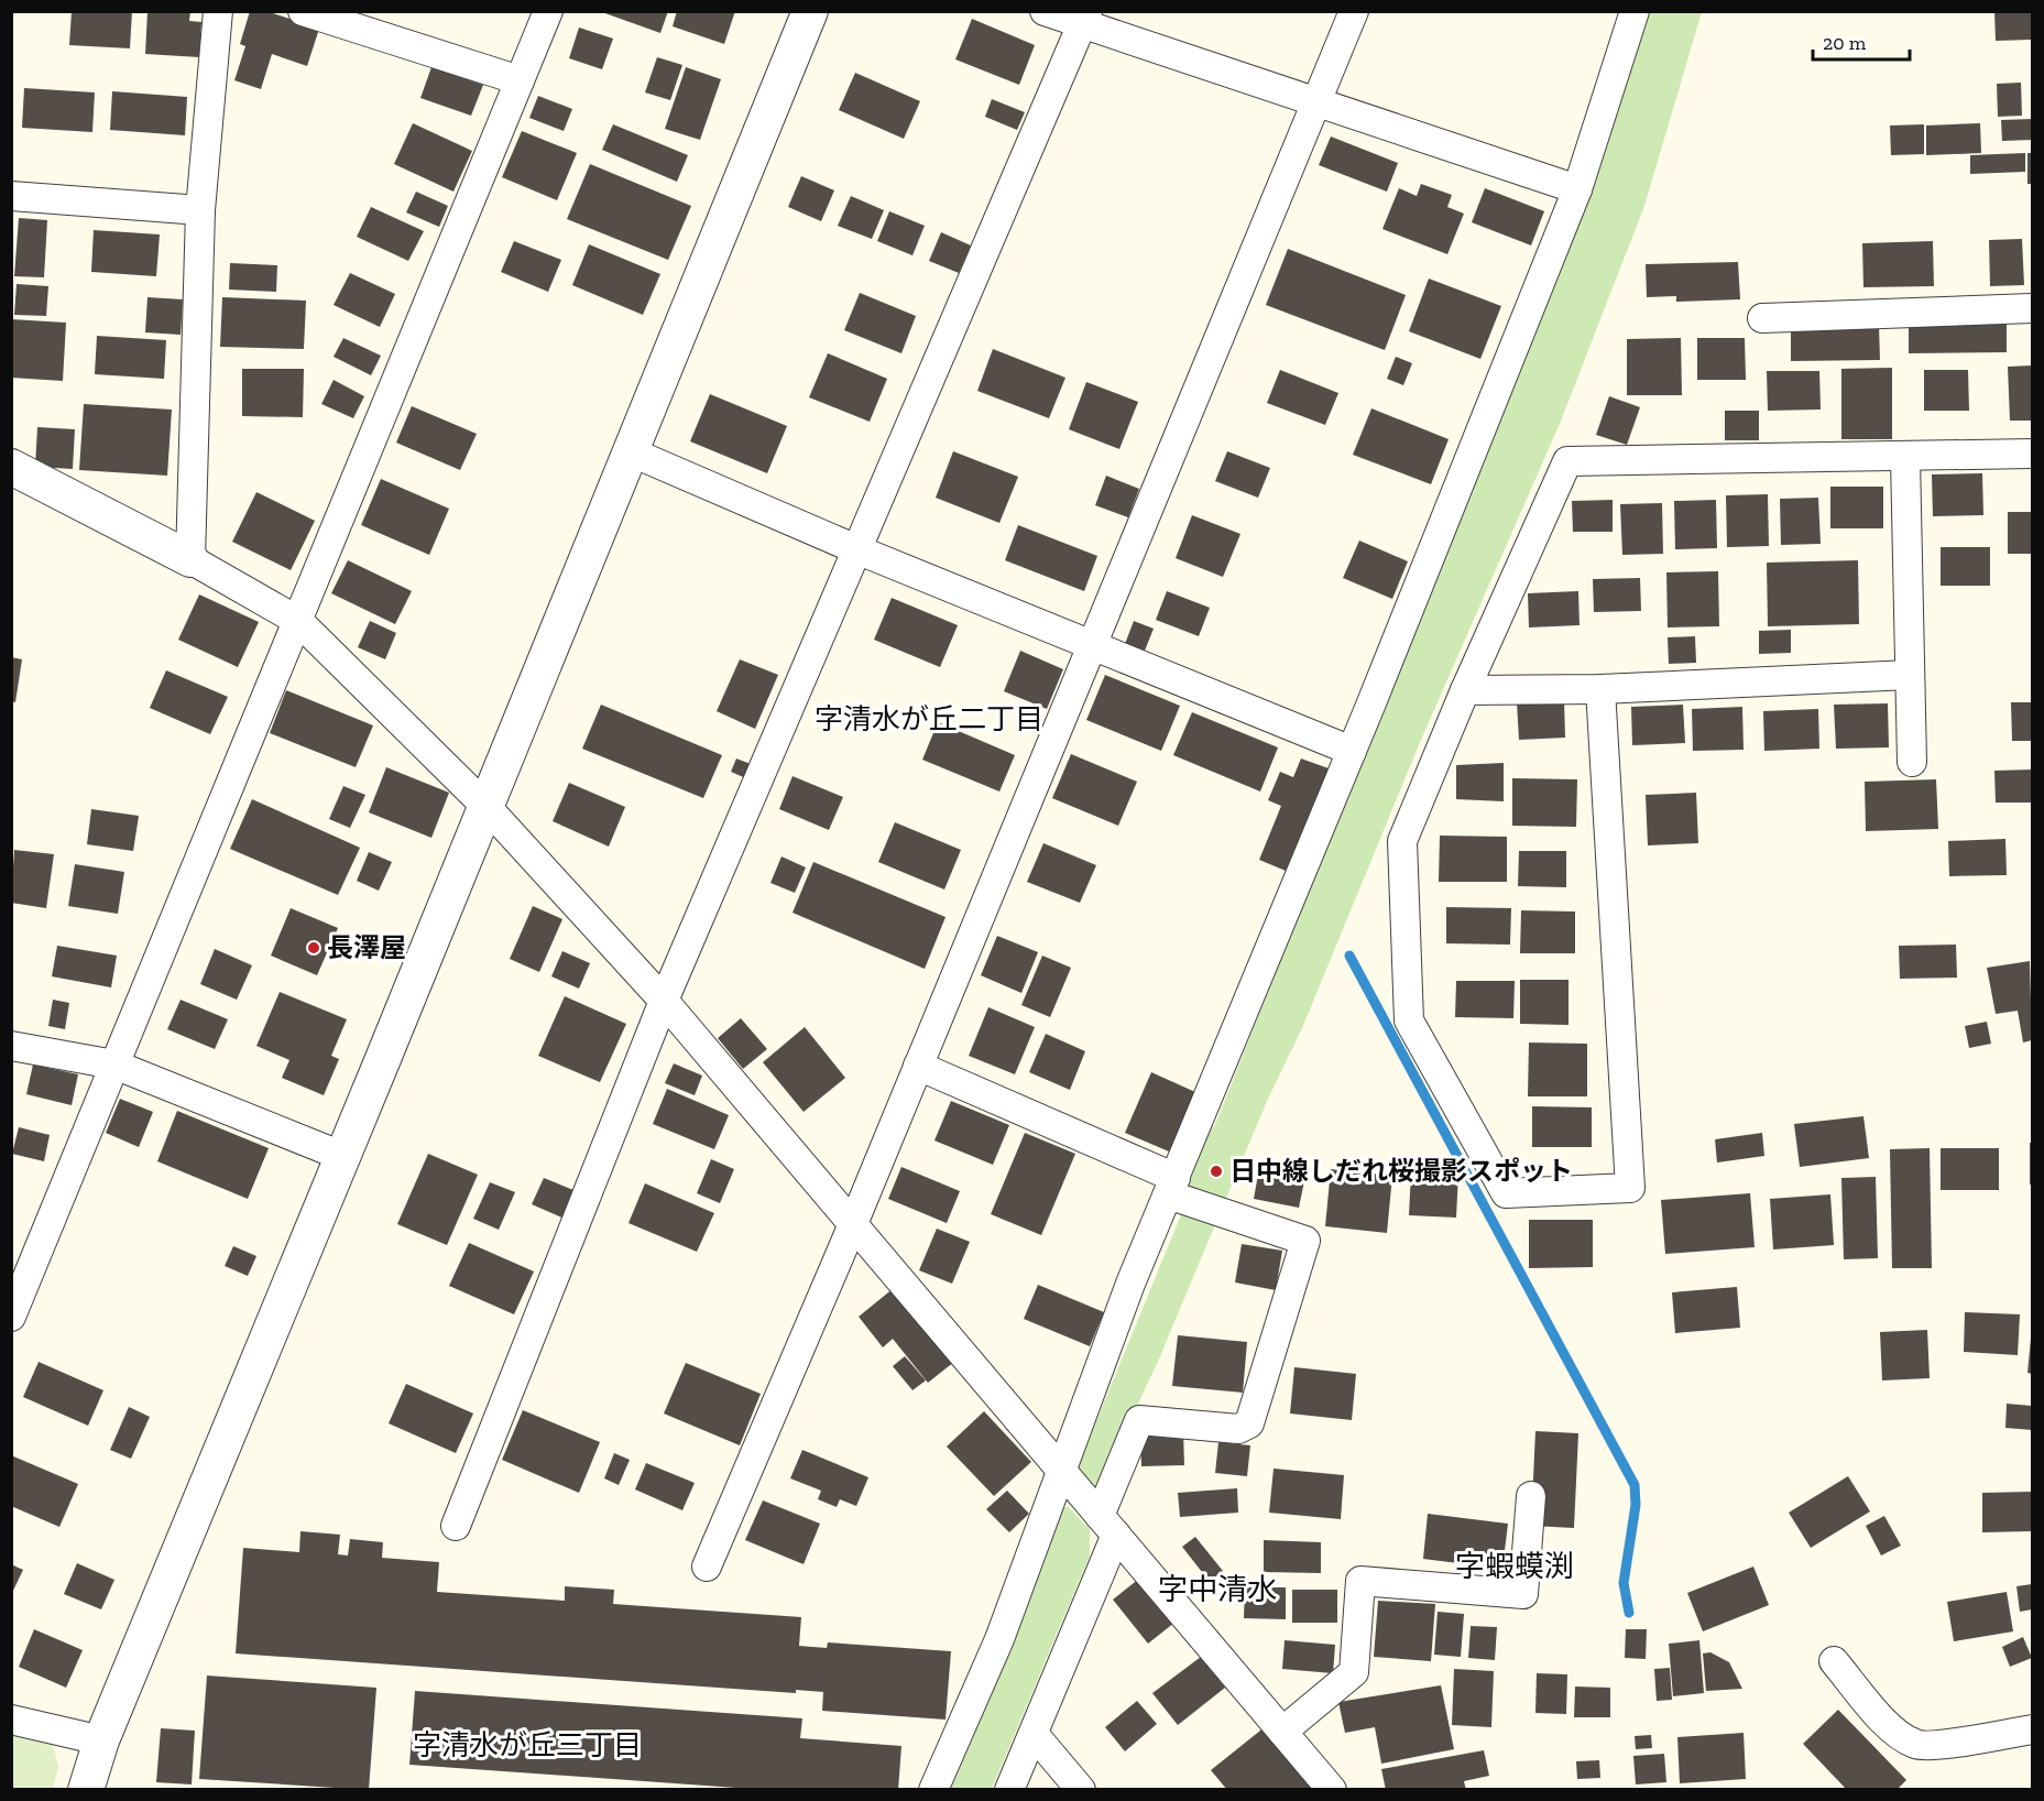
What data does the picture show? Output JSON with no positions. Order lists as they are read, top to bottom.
{
  "districts": [
    "字清水が丘二丁目",
    "字蝦蟆渕",
    "字中清水",
    "字清水が丘三丁目"
  ],
  "places": ["長澤屋", "日中線しだれ桜撮影スポット"],
  "scale_bar": "20 m"
}
